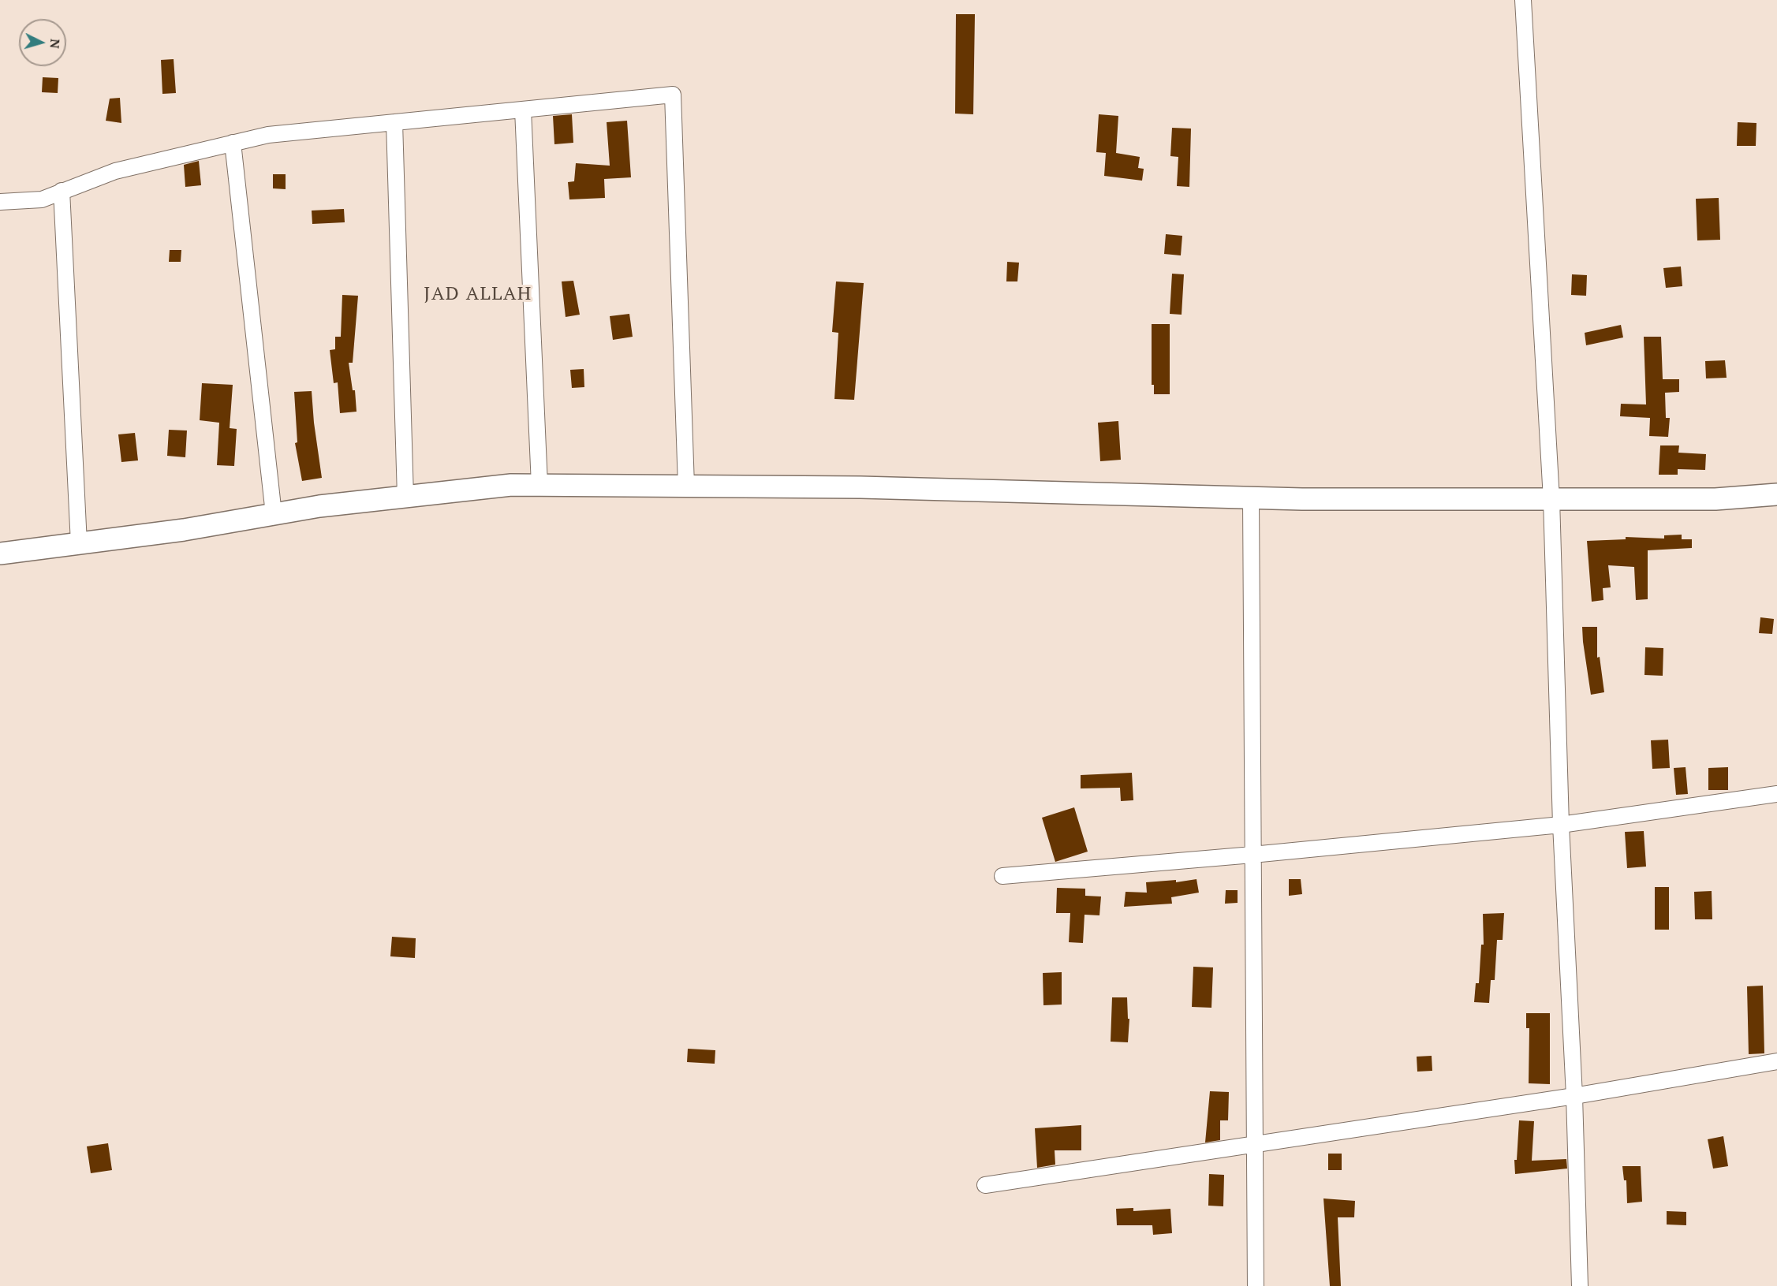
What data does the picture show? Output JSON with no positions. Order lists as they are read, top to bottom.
{
  "districts": ["JAD ALLAH"],
  "north": "right"
}
